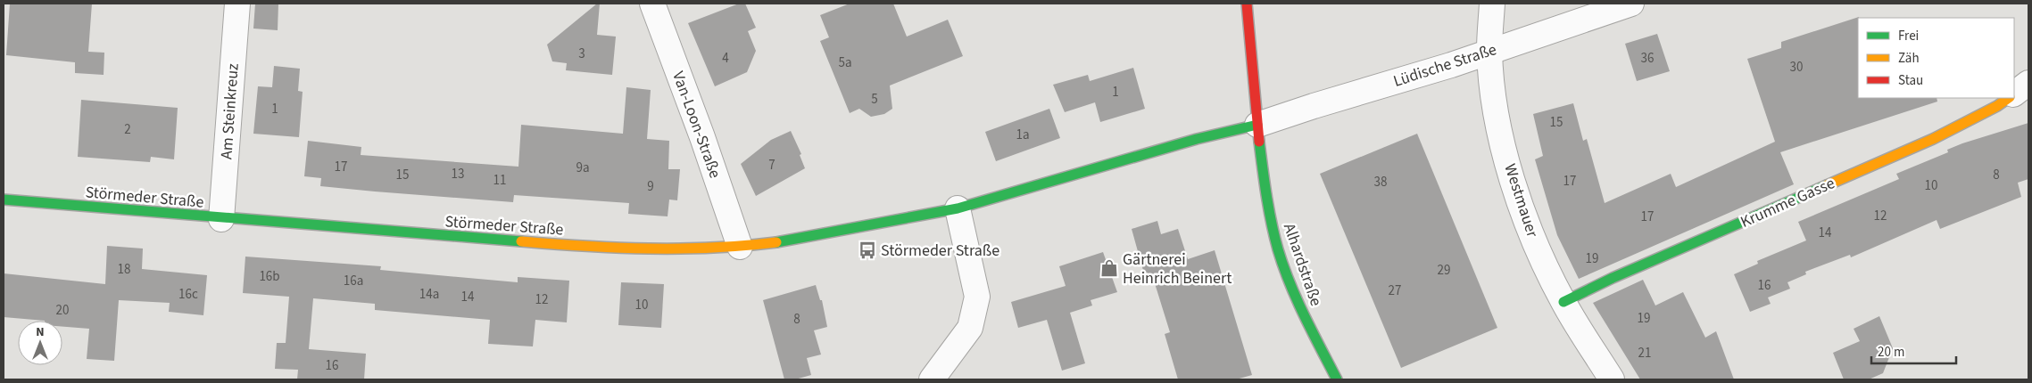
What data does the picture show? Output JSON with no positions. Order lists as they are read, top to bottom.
{
  "streets": {
    "main road": ["Störmeder Straße", "Krumme Gasse", "Alhardstraße"],
    "street": [
      "Lüdische Straße",
      "Am Steinkreuz",
      "Van-Loon-Straße",
      "Westmauer"
    ]
  },
  "crossings": [
    ["Lüdische Straße", "Störmeder Straße"],
    ["Lüdische Straße", "Westmauer"],
    ["Lüdische Straße", "Alhardstraße"],
    ["Am Steinkreuz", "Störmeder Straße"],
    ["Van-Loon-Straße", "Störmeder Straße"],
    ["Störmeder Straße", "Alhardstraße"],
    ["Westmauer", "Krumme Gasse"]
  ],
  "places": {
    "bus stop": ["Störmeder Straße"],
    "shop": ["Gärtnerei Heinrich Beinert"]
  },
  "house_numbers": [
    "3",
    "4",
    "36",
    "5a",
    "30",
    "1",
    "5",
    "1",
    "15",
    "2",
    "1a",
    "7",
    "17",
    "9a",
    "13",
    "15",
    "8",
    "11",
    "17",
    "38",
    "10",
    "9",
    "12",
    "17",
    "14",
    "19",
    "18",
    "29",
    "16b",
    "16a",
    "16",
    "27",
    "16c",
    "14a",
    "14",
    "12",
    "10",
    "20",
    "19",
    "8",
    "21",
    "16"
  ],
  "legend": ["Frei", "Zäh", "Stau"],
  "scale_bar": "20 m",
  "north": "top"
}
